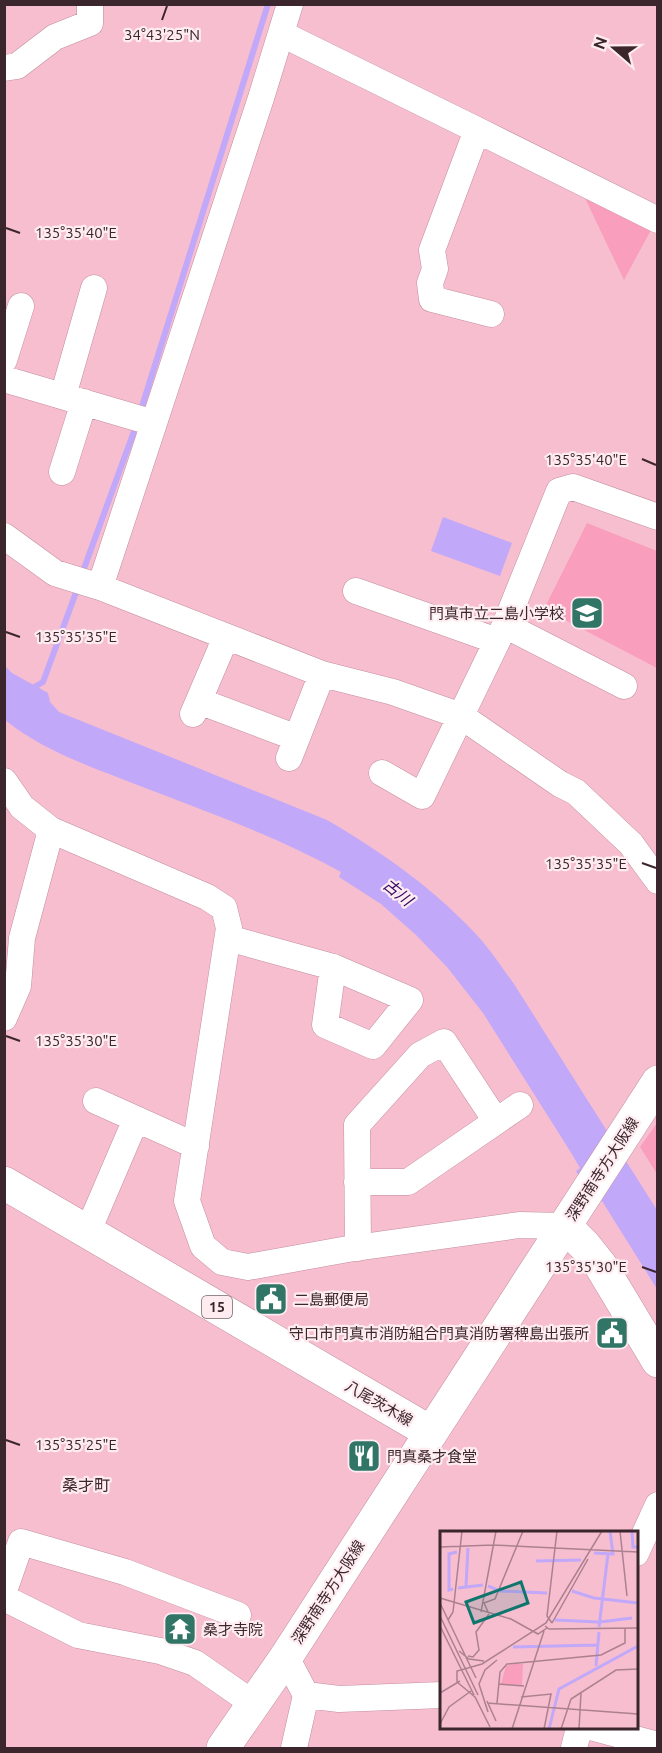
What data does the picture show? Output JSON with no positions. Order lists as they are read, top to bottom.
{
  "streets": {
    "main road": ["深野南寺方大阪線", "15", "八尾茨木線"]
  },
  "crossings": [
    ["深野南寺方大阪線", "八尾茨木線"]
  ],
  "districts": ["桑才町"],
  "water": ["古川"],
  "places": {
    "school or university": ["門真市立二島小学校"],
    "public building": ["二島郵便局", "守口市門真市消防組合門真消防署稗島出張所"],
    "restaurant": ["門真桑才食堂"],
    "temple": ["桑才寺院"]
  },
  "north": "left",
  "coordinates": [
    "34°43'25\"N",
    "135°35'40\"E",
    "135°35'35\"E",
    "135°35'30\"E",
    "135°35'25\"E"
  ]
}
